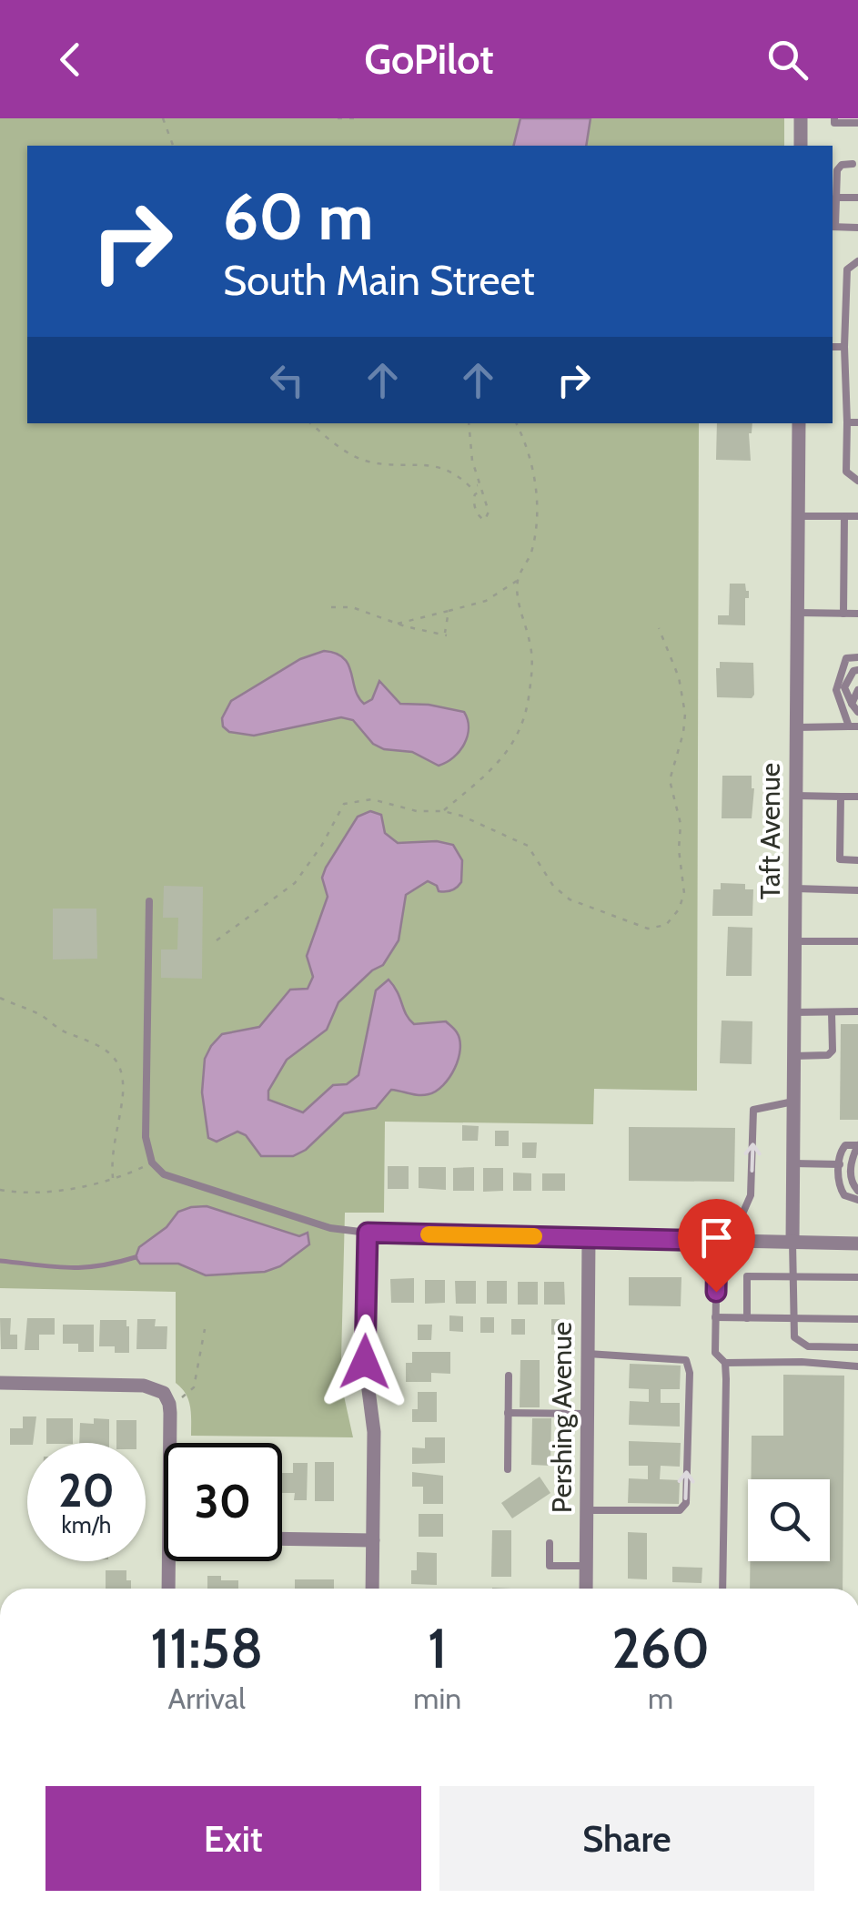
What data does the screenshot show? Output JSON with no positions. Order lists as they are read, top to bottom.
{
  "streets": {
    "street": ["Taft Avenue", "Pershing Avenue"]
  },
  "page": {
    "header": "GoPilot",
    "turn": ["60 m", "South Main Street"],
    "speed": "20 km/h",
    "limit": "30",
    "eta": [
      "11:58",
      "Arrival",
      "1",
      "min",
      "260",
      "m"
    ],
    "buttons": ["Exit", "Share"]
  }
}
